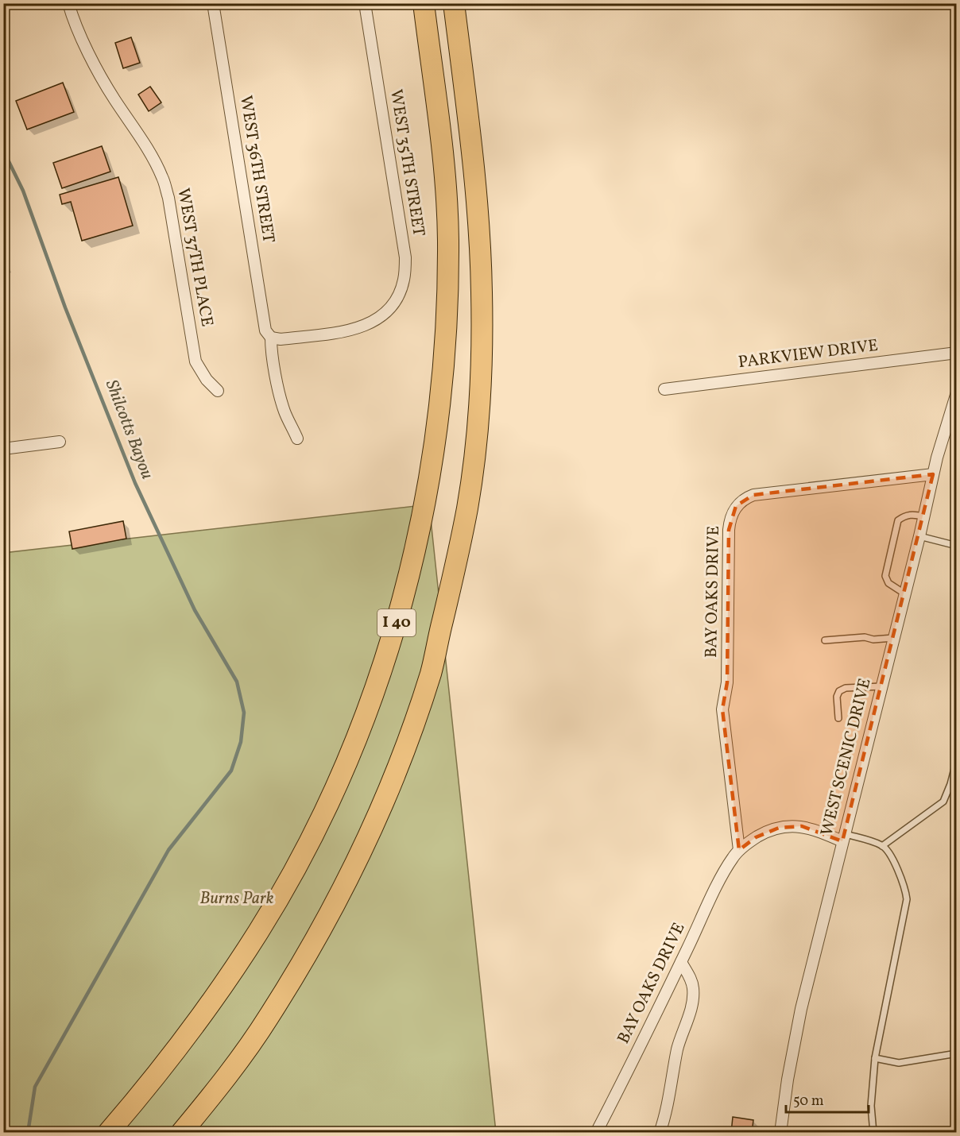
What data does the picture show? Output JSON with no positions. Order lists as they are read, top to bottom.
{
  "streets": {
    "highway": ["I 40"],
    "street": [
      "WEST 35TH STREET",
      "WEST 36TH STREET",
      "WEST 37TH PLACE",
      "PARKVIEW DRIVE",
      "BAY OAKS DRIVE",
      "WEST SCENIC DRIVE"
    ]
  },
  "crossings": [
    ["WEST 35TH STREET", "WEST 36TH STREET"],
    ["BAY OAKS DRIVE", "WEST SCENIC DRIVE"]
  ],
  "water": ["Shilcotts Bayou"],
  "parks": ["Burns Park"],
  "scale_bar": "50 m"
}
